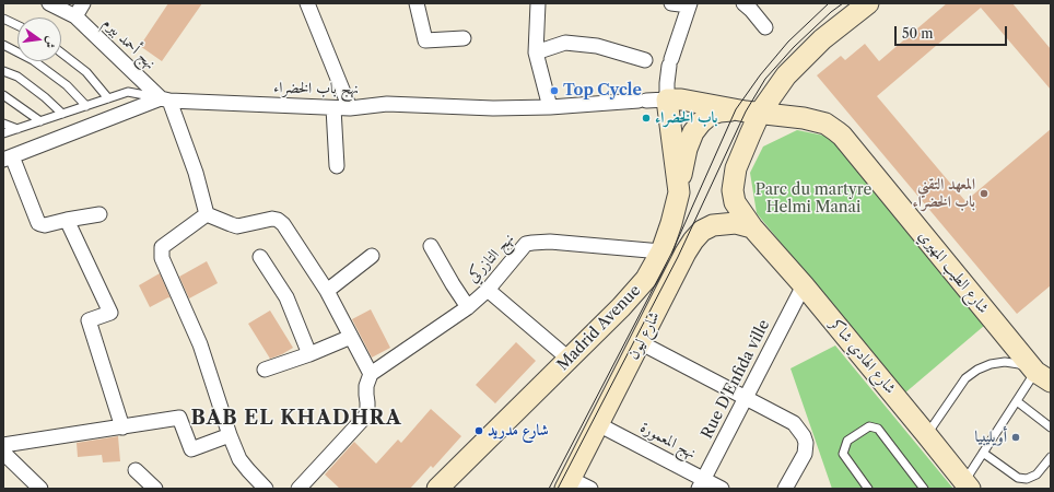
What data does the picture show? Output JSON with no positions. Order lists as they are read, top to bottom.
{
  "streets": {
    "street": [
      "نهج أحمد بيرم",
      "نهج باب الخضراء",
      "نهج التازركي",
      "شارع الطيب المهيري",
      "Madrid Avenue",
      "شارع ليون",
      "شارع الهادي شاكر",
      "Rue D'Enfida ville",
      "نهج المعمورة"
    ]
  },
  "crossings": [
    ["نهج أحمد بيرم", "نهج باب الخضراء"],
    ["نهج باب الخضراء", "شارع الطيب المهيري"],
    ["نهج باب الخضراء", "Madrid Avenue"],
    ["نهج التازركي", "Madrid Avenue"],
    ["شارع الطيب المهيري", "Madrid Avenue"],
    ["شارع الطيب المهيري", "شارع الهادي شاكر"],
    ["شارع ليون", "شارع الهادي شاكر"],
    ["شارع ليون", "نهج المعمورة"],
    ["شارع الهادي شاكر", "Rue D'Enfida ville"],
    ["Rue D'Enfida ville", "نهج المعمورة"]
  ],
  "districts": ["BAB EL KHADHRA"],
  "parks": ["Parc du martyre Helmi Manai"],
  "places": [
    "Top Cycle",
    "باب الخضراء",
    "المعهد التقني باب الخضراء",
    "شارع مدريد",
    "أويليبيا"
  ],
  "scale_bar": "50 m",
  "north": "right"
}
